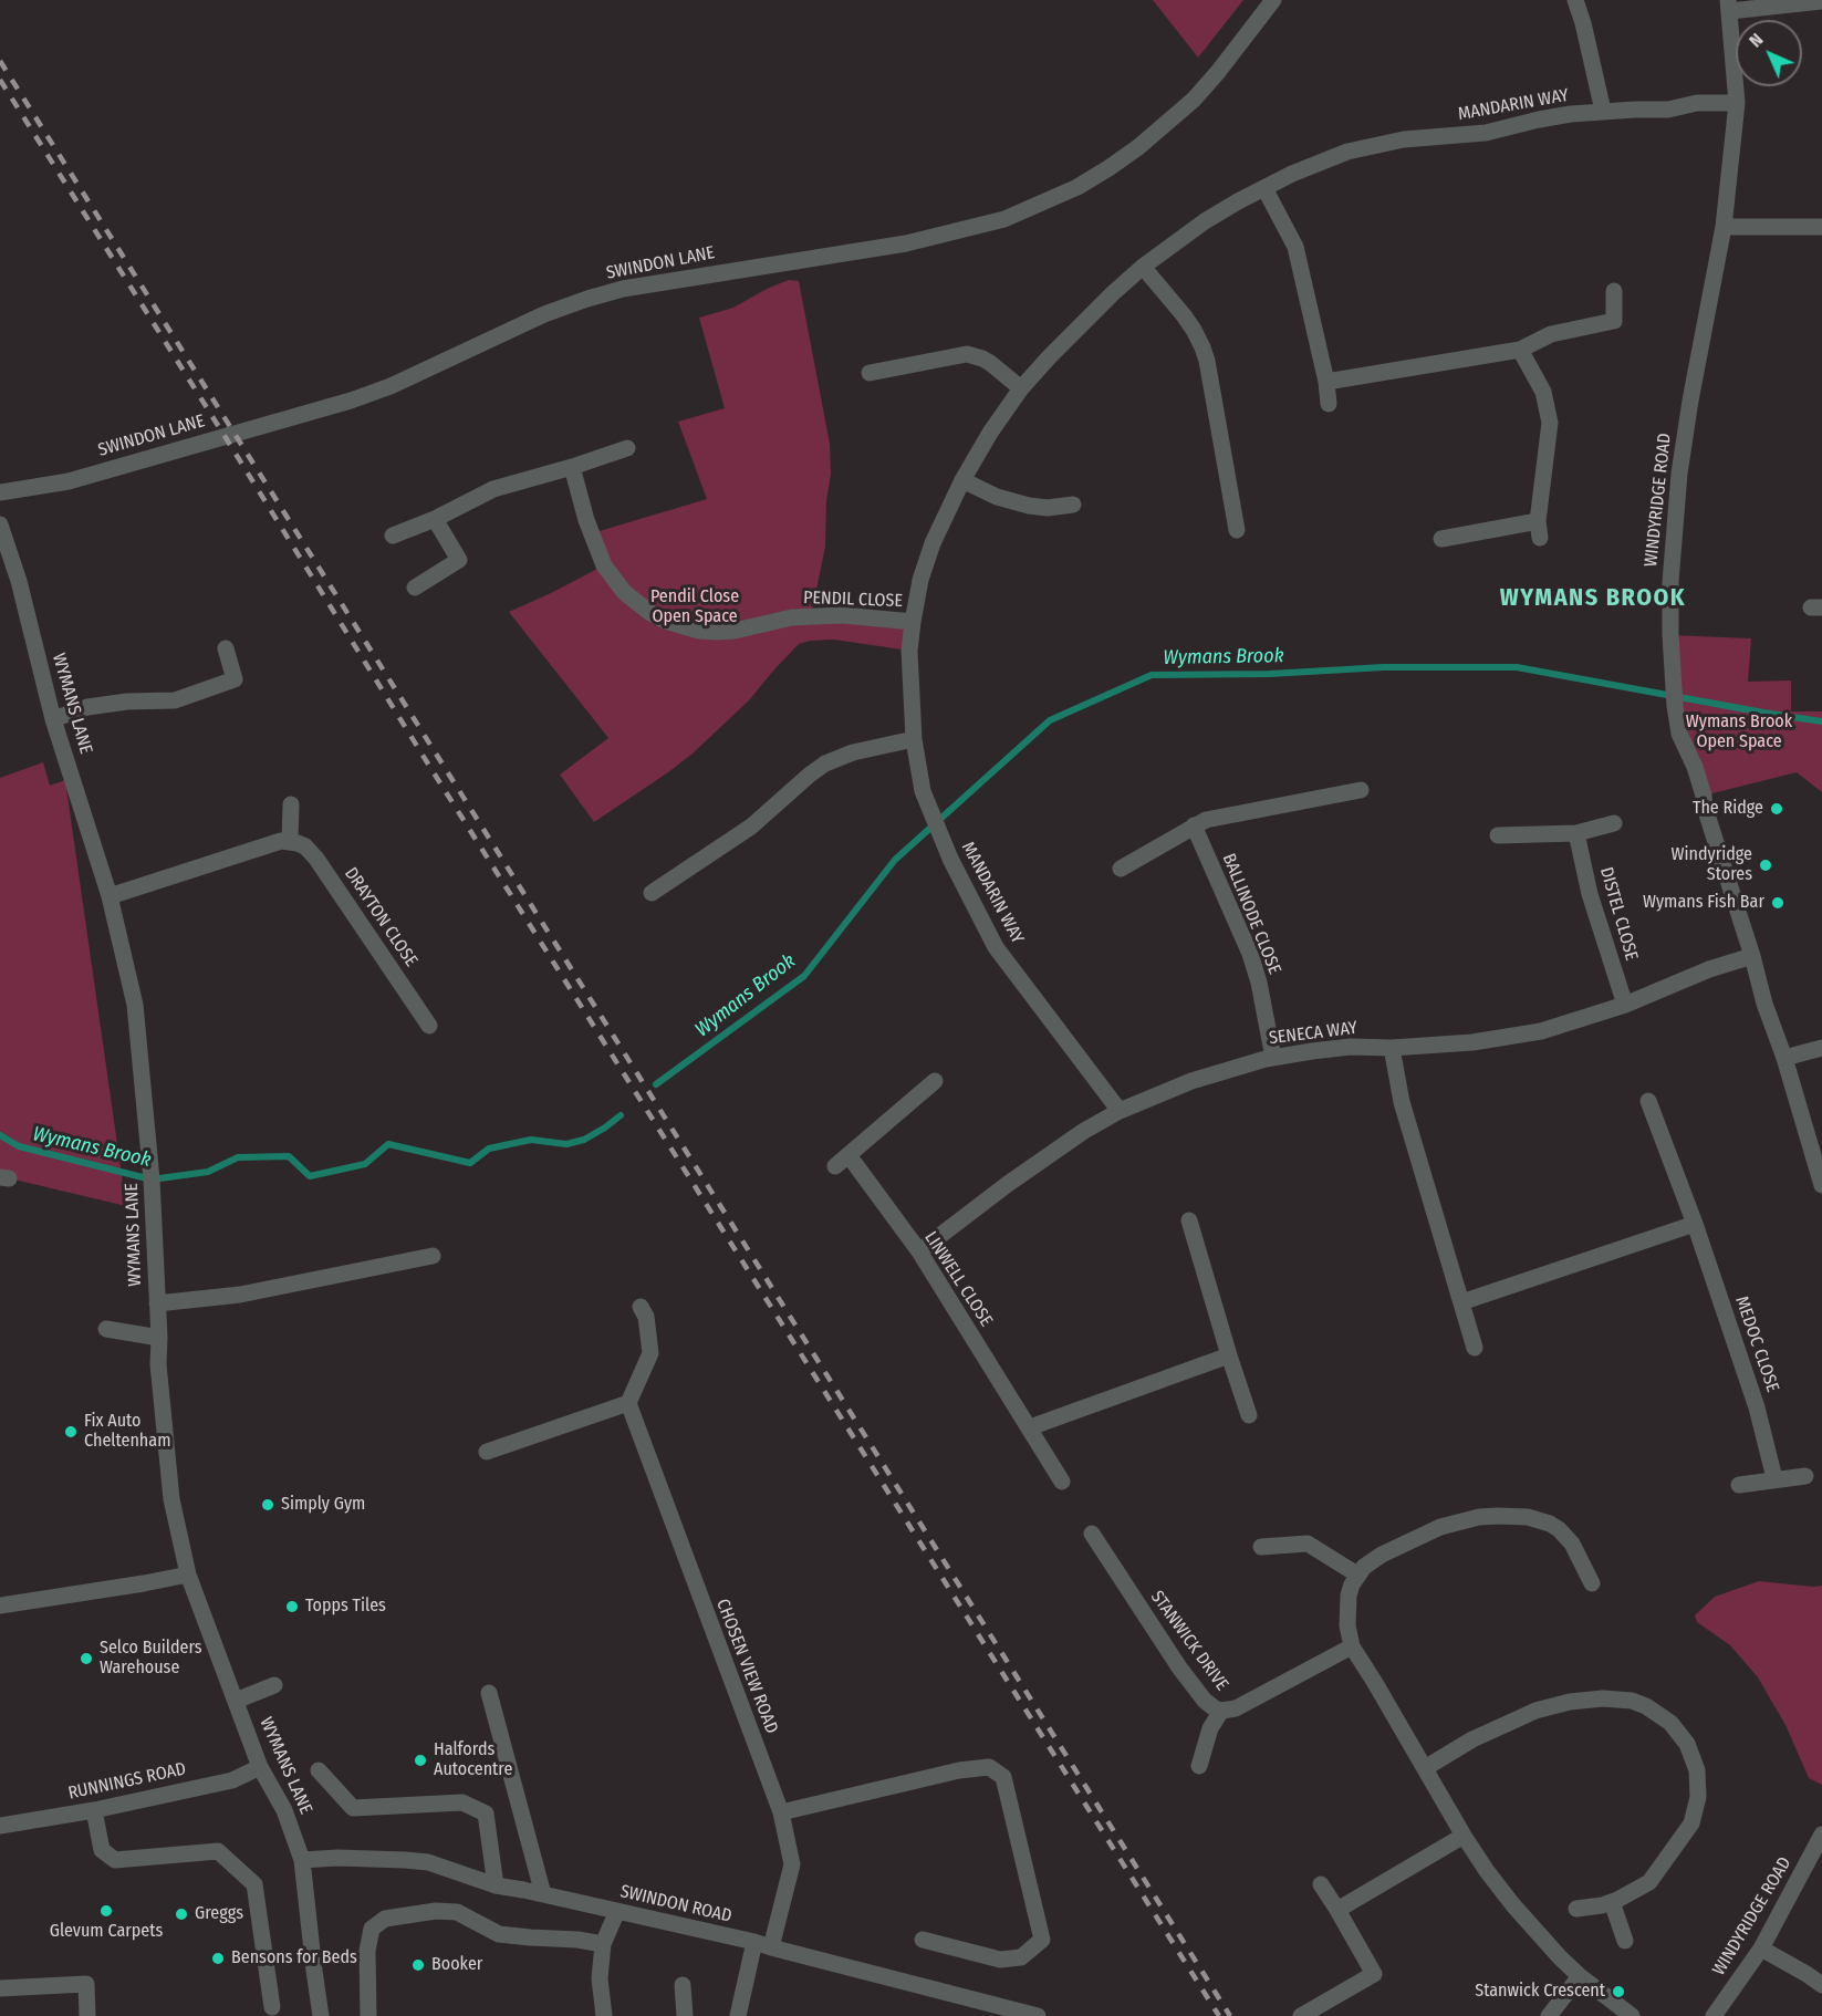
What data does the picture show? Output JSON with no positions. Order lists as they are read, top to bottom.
{
  "streets": {
    "street": [
      "MANDARIN WAY",
      "SWINDON LANE",
      "WINDYRIDGE ROAD",
      "PENDIL CLOSE",
      "WYMANS LANE",
      "BALLINODE CLOSE",
      "DISTEL CLOSE",
      "DRAYTON CLOSE",
      "SENECA WAY",
      "LINWELL CLOSE",
      "MEDOC CLOSE",
      "STANWICK DRIVE",
      "CHOSEN VIEW ROAD",
      "RUNNINGS ROAD",
      "SWINDON ROAD"
    ]
  },
  "crossings": [
    ["MANDARIN WAY", "WINDYRIDGE ROAD"],
    ["MANDARIN WAY", "PENDIL CLOSE"],
    ["MANDARIN WAY", "SENECA WAY"],
    ["WINDYRIDGE ROAD", "SENECA WAY"],
    ["WYMANS LANE", "RUNNINGS ROAD"],
    ["WYMANS LANE", "SWINDON ROAD"],
    ["BALLINODE CLOSE", "SENECA WAY"],
    ["DISTEL CLOSE", "SENECA WAY"],
    ["SENECA WAY", "LINWELL CLOSE"],
    ["CHOSEN VIEW ROAD", "SWINDON ROAD"]
  ],
  "districts": ["WYMANS BROOK"],
  "water": ["Wymans Brook"],
  "parks": ["Pendil Close Open Space", "Wymans Brook Open Space"],
  "places": [
    "The Ridge",
    "Windyridge Stores",
    "Wymans Fish Bar",
    "Fix Auto Cheltenham",
    "Simply Gym",
    "Topps Tiles",
    "Selco Builders Warehouse",
    "Halfords Autocentre",
    "Glevum Carpets",
    "Greggs",
    "Bensons for Beds",
    "Booker",
    "Stanwick Crescent"
  ],
  "north": "top left"
}
